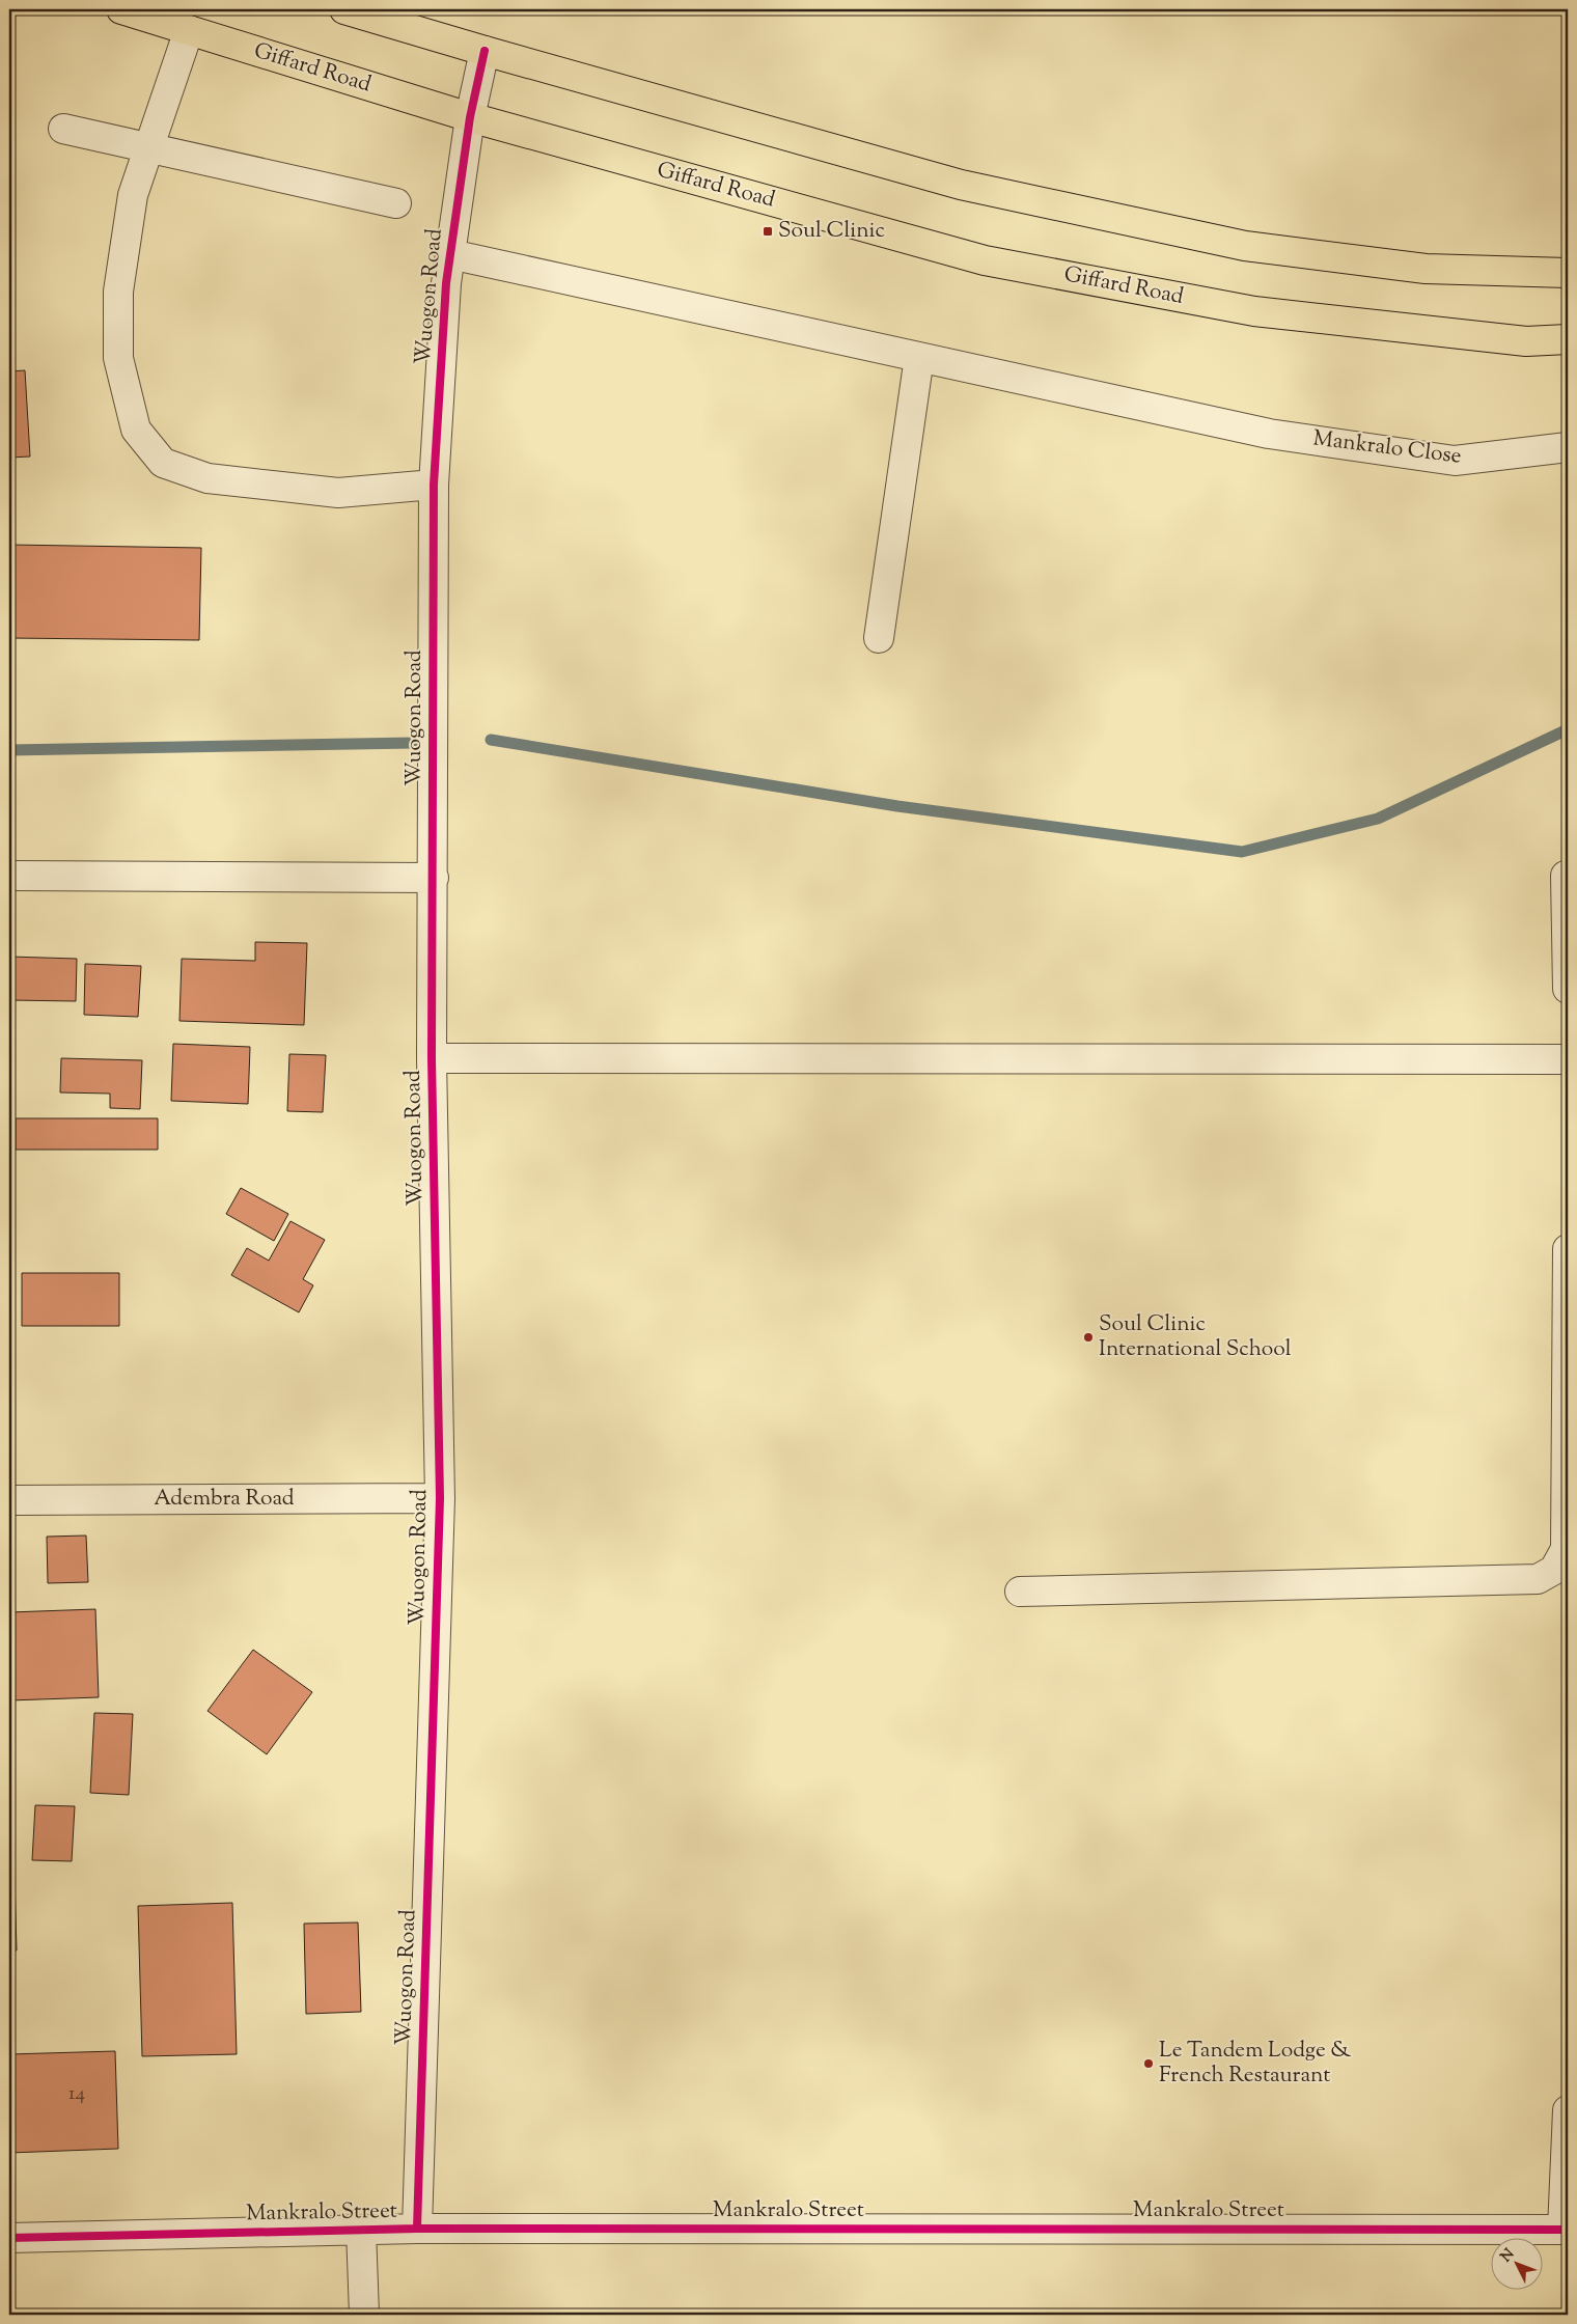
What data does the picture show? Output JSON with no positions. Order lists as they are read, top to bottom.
{
  "streets": {
    "main road": ["Giffard Road"],
    "street": [
      "Wuogon Road",
      "Mankralo Close",
      "Adembra Road",
      "Mankralo Street"
    ]
  },
  "crossings": [
    ["Giffard Road", "Wuogon Road"],
    ["Wuogon Road", "Mankralo Close"],
    ["Wuogon Road", "Adembra Road"],
    ["Wuogon Road", "Mankralo Street"]
  ],
  "places": {
    "transit": ["Soul Clinic"],
    "other": ["Soul Clinic International School", "Le Tandem Lodge & French Restaurant"]
  },
  "house_numbers": ["14"],
  "north": "top left"
}
